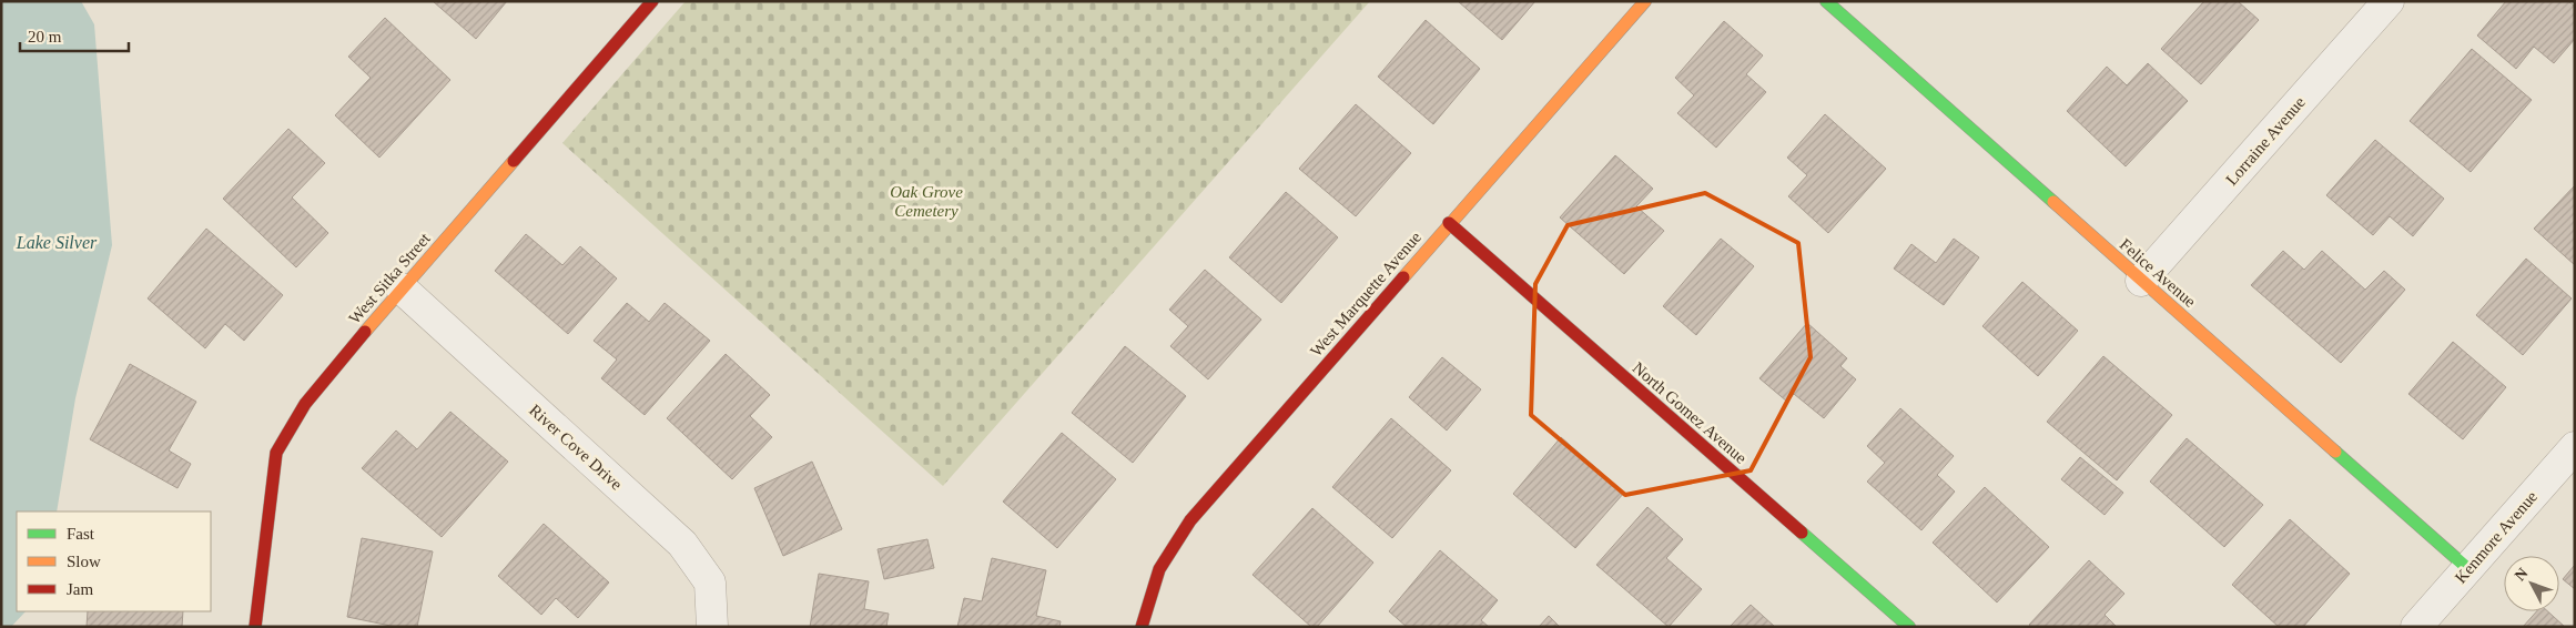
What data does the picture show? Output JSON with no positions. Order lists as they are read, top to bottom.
{
  "streets": {
    "street": [
      "Lorraine Avenue",
      "Felice Avenue",
      "West Sitka Street",
      "West Marquette Avenue",
      "North Gomez Avenue",
      "River Cove Drive",
      "Kenmore Avenue"
    ]
  },
  "crossings": [
    ["Lorraine Avenue", "Felice Avenue"],
    ["Felice Avenue", "Kenmore Avenue"],
    ["West Sitka Street", "River Cove Drive"],
    ["West Marquette Avenue", "North Gomez Avenue"]
  ],
  "water": ["Lake Silver"],
  "parks": ["Oak Grove Cemetery"],
  "legend": ["Fast", "Slow", "Jam"],
  "scale_bar": "20 m",
  "north": "top left"
}
